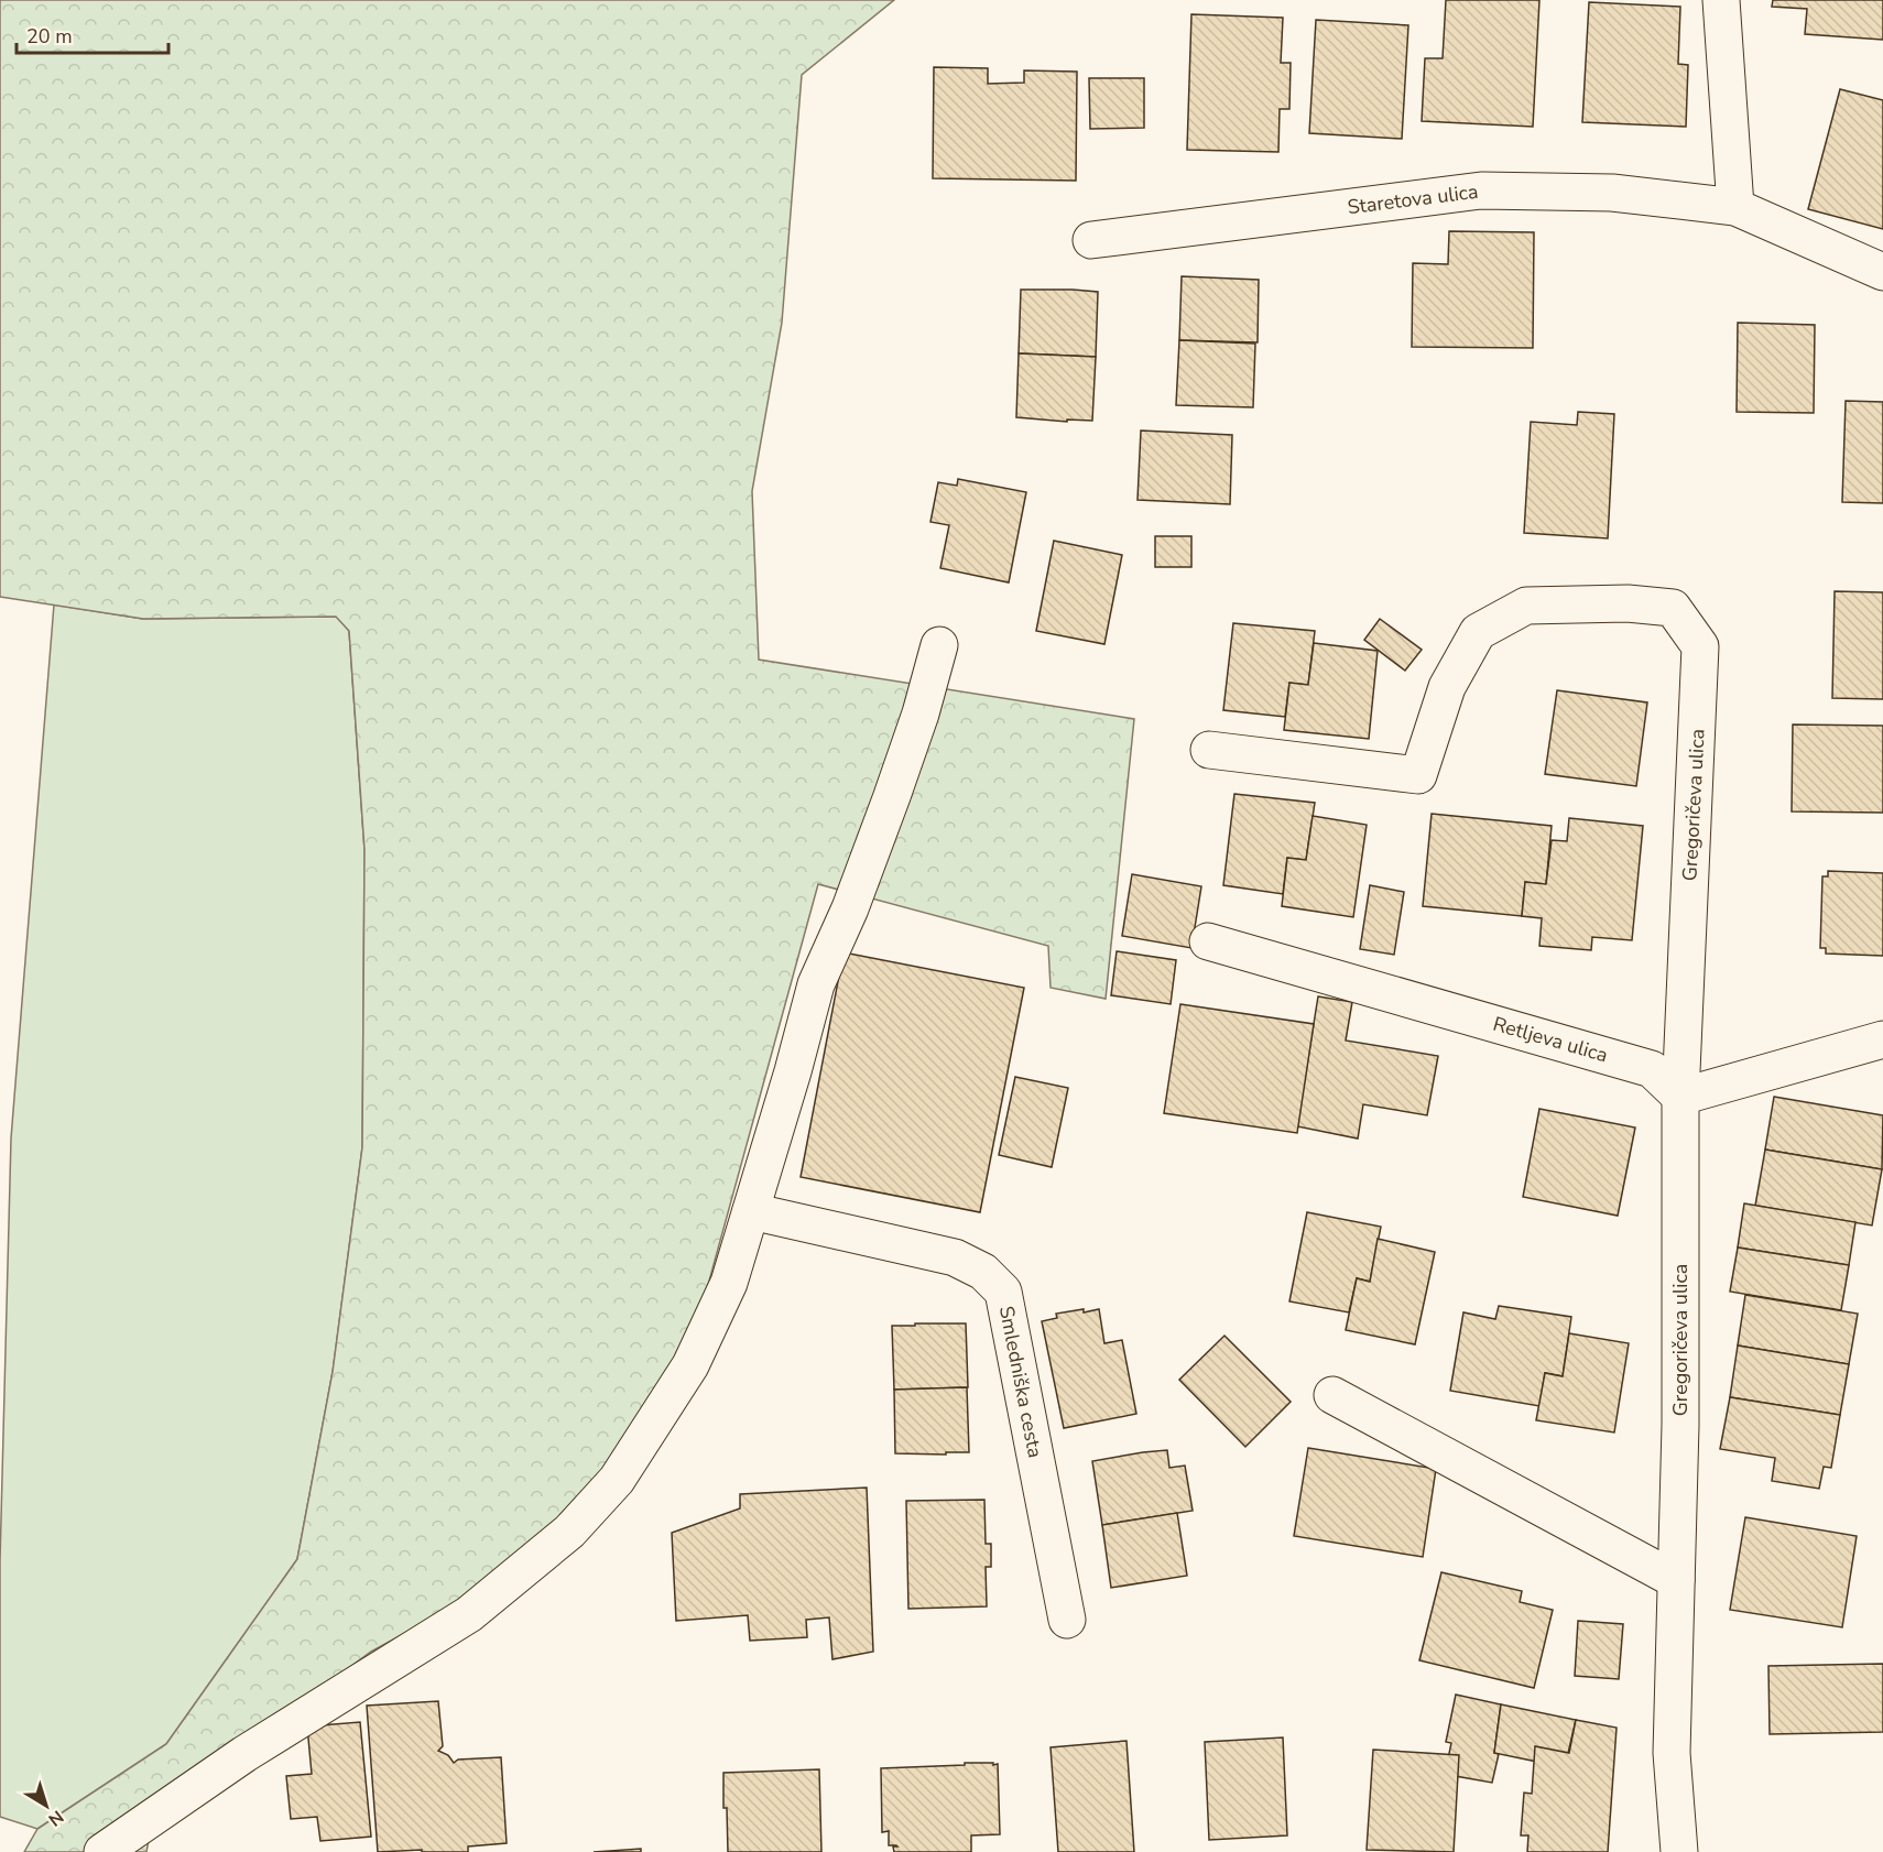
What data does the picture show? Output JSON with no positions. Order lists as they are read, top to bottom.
{
  "streets": {
    "street": [
      "Staretova ulica",
      "Gregoričeva ulica",
      "Retljeva ulica",
      "Smledniška cesta"
    ]
  },
  "crossings": [
    ["Gregoričeva ulica", "Retljeva ulica"]
  ],
  "scale_bar": "20 m",
  "north": "bottom right"
}
